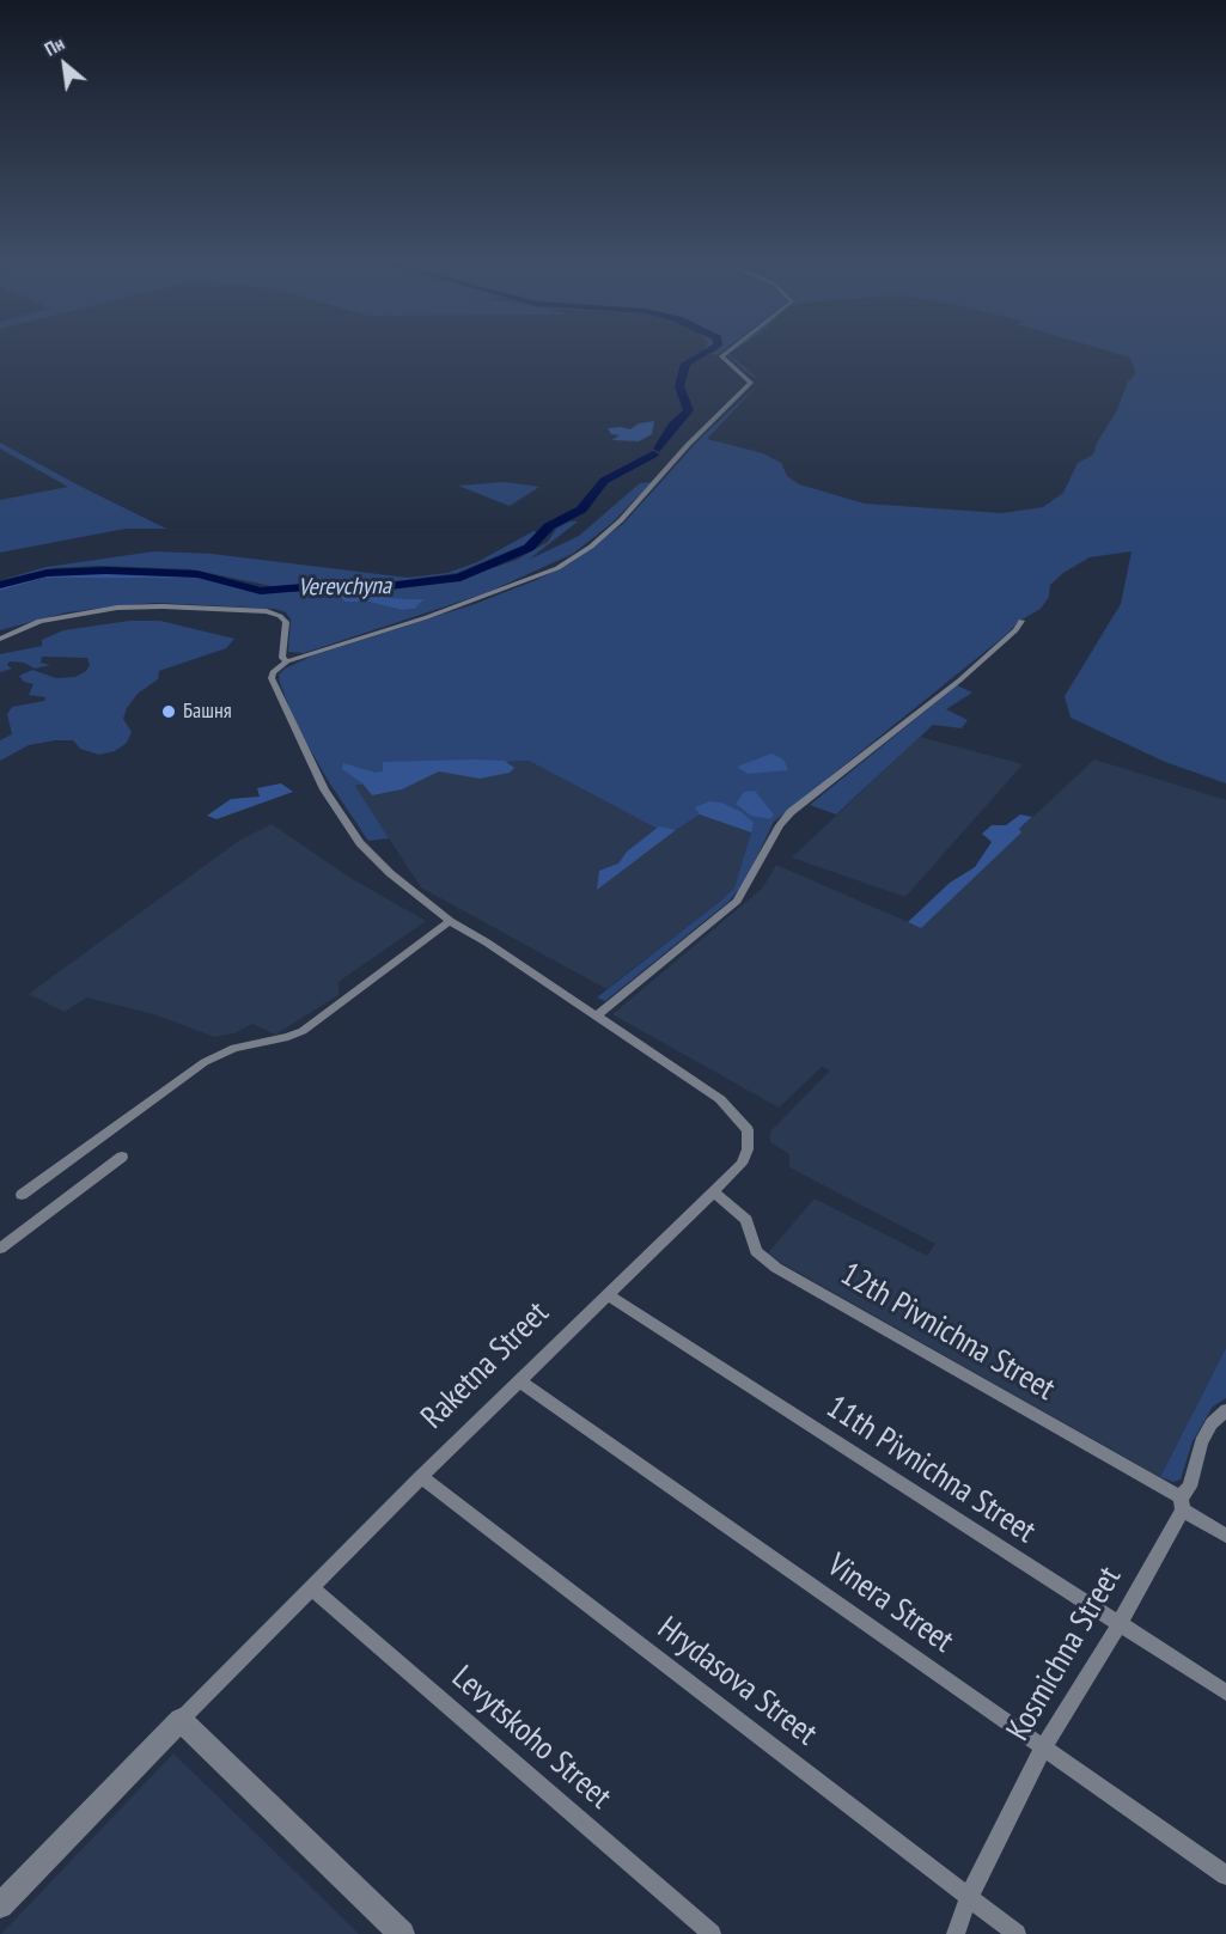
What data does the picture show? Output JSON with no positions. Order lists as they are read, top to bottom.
{
  "streets": {
    "street": [
      "12th Pivnichna Street",
      "Raketna Street",
      "11th Pivnichna Street",
      "Vinera Street",
      "Kosmichna Street",
      "Hrydasova Street",
      "Levytskoho Street"
    ]
  },
  "crossings": [
    ["12th Pivnichna Street", "Raketna Street"],
    ["12th Pivnichna Street", "Kosmichna Street"],
    ["Raketna Street", "11th Pivnichna Street"],
    ["Raketna Street", "Vinera Street"],
    ["Raketna Street", "Hrydasova Street"],
    ["Raketna Street", "Levytskoho Street"],
    ["11th Pivnichna Street", "Kosmichna Street"],
    ["Vinera Street", "Kosmichna Street"],
    ["Kosmichna Street", "Hrydasova Street"]
  ],
  "water": ["Verevchyna"],
  "places": ["Башня"],
  "north": "top left"
}
